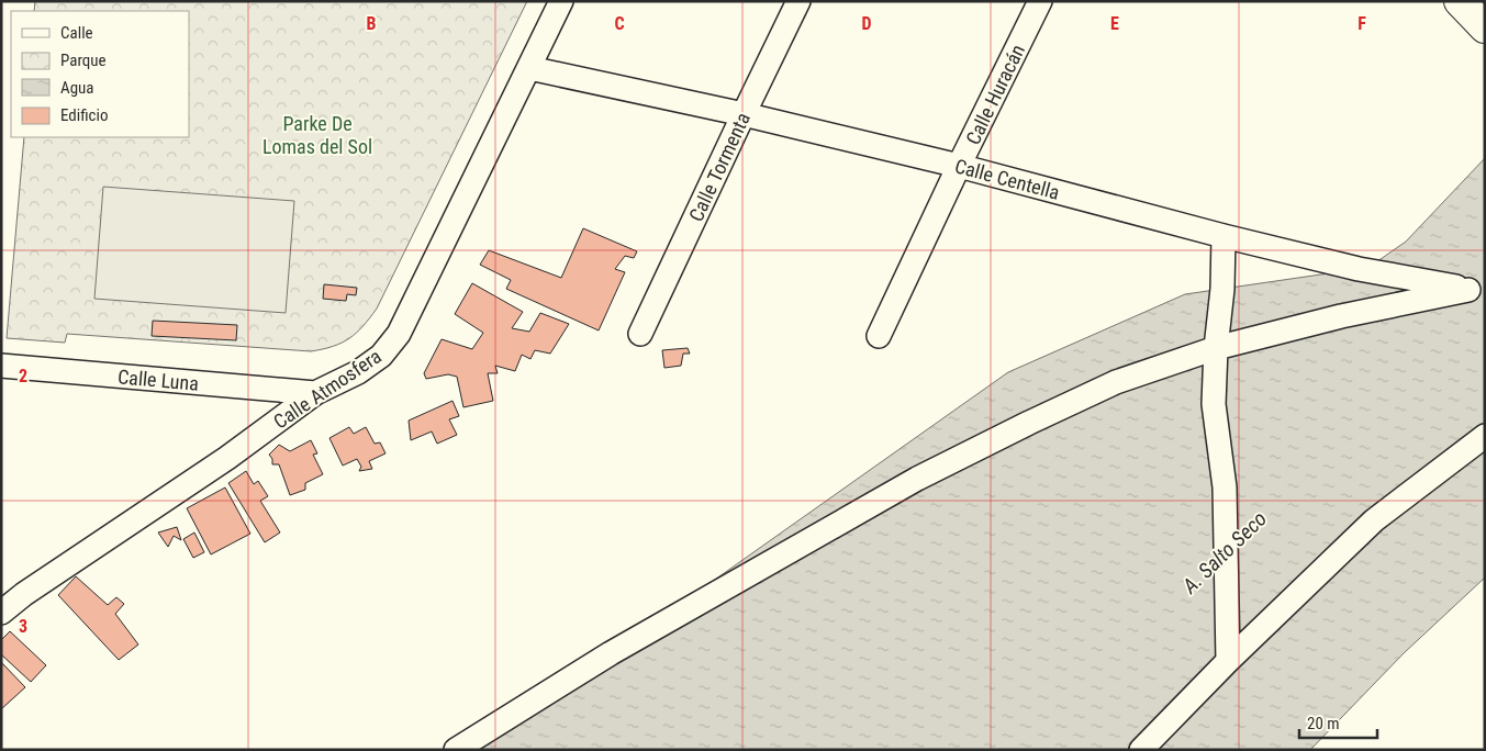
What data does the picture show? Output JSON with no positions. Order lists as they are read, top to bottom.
{
  "streets": {
    "street": [
      "Calle Huracán",
      "Calle Tormenta",
      "Calle Centella",
      "Calle Luna",
      "Calle Atmosfera"
    ]
  },
  "crossings": [
    ["Calle Huracán", "Calle Centella"],
    ["Calle Tormenta", "Calle Centella"],
    ["Calle Centella", "Calle Atmosfera"],
    ["Calle Luna", "Calle Atmosfera"]
  ],
  "water": ["A. Salto Seco"],
  "parks": ["Parke De Lomas del Sol"],
  "legend": [
    "Calle",
    "Parque",
    "Agua",
    "Edificio"
  ],
  "scale_bar": "20 m",
  "grid": {
    "columns": [
      "B",
      "C",
      "D",
      "E",
      "F"
    ],
    "rows": ["2", "3"]
  }
}
